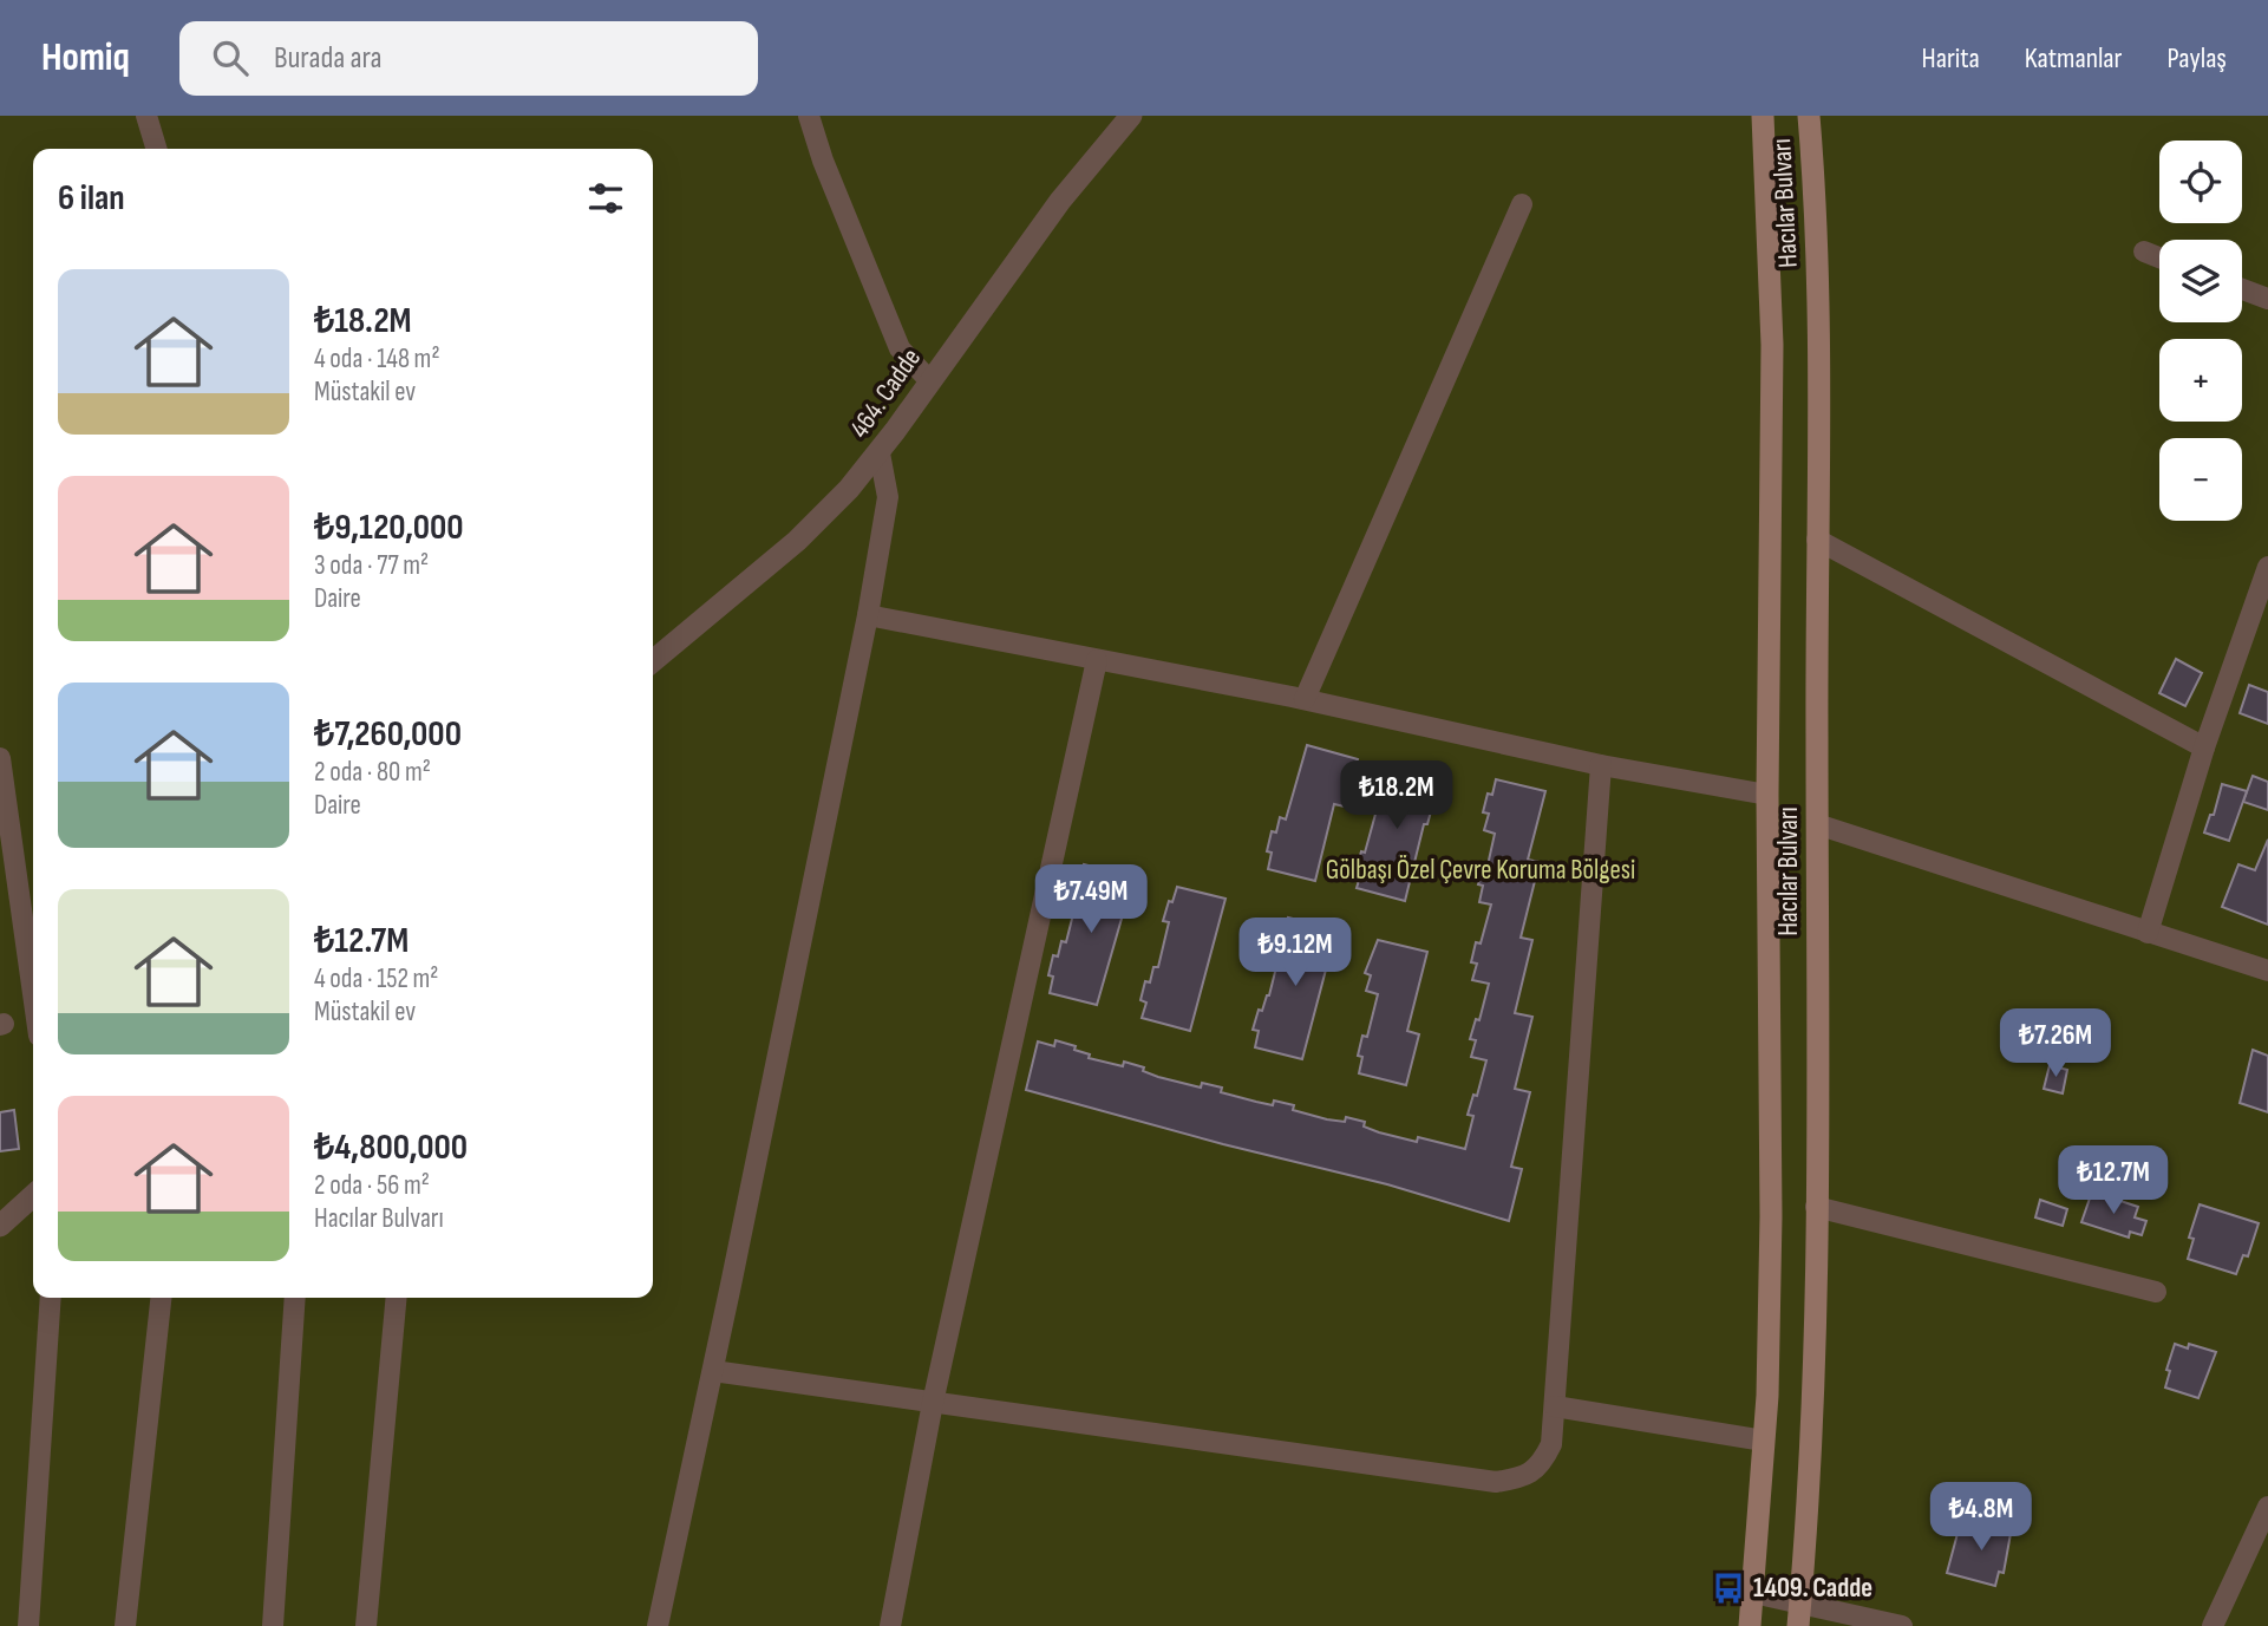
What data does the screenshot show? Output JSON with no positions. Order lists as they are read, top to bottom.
{
  "streets": {
    "main road": ["Hacılar Bulvarı"],
    "street": ["464. Cadde"]
  },
  "parks": ["Gölbaşı Özel Çevre Koruma Bölgesi"],
  "places": {
    "bus stop": ["1409. Cadde"]
  },
  "page": {
    "header": "Homiq",
    "search": "Burada ara",
    "nav": ["Harita", "Katmanlar", "Paylaş"],
    "map_buttons": ["+", "−"],
    "heading": "6 ilan",
    "list": [
      {
        "name": "₺18.2M",
        "note": "4 oda · 148 m² · Müstakil ev"
      },
      {
        "name": "₺9,120,000",
        "note": "3 oda · 77 m² · Daire"
      },
      {
        "name": "₺7,260,000",
        "note": "2 oda · 80 m² · Daire"
      },
      {
        "name": "₺12.7M",
        "note": "4 oda · 152 m² · Müstakil ev"
      },
      {
        "name": "₺4,800,000",
        "note": "2 oda · 56 m² · Hacılar Bulvarı"
      }
    ],
    "price": [
      "₺18.2M",
      "₺7.49M",
      "₺9.12M",
      "₺7.26M",
      "₺12.7M",
      "₺4.8M"
    ]
  }
}
